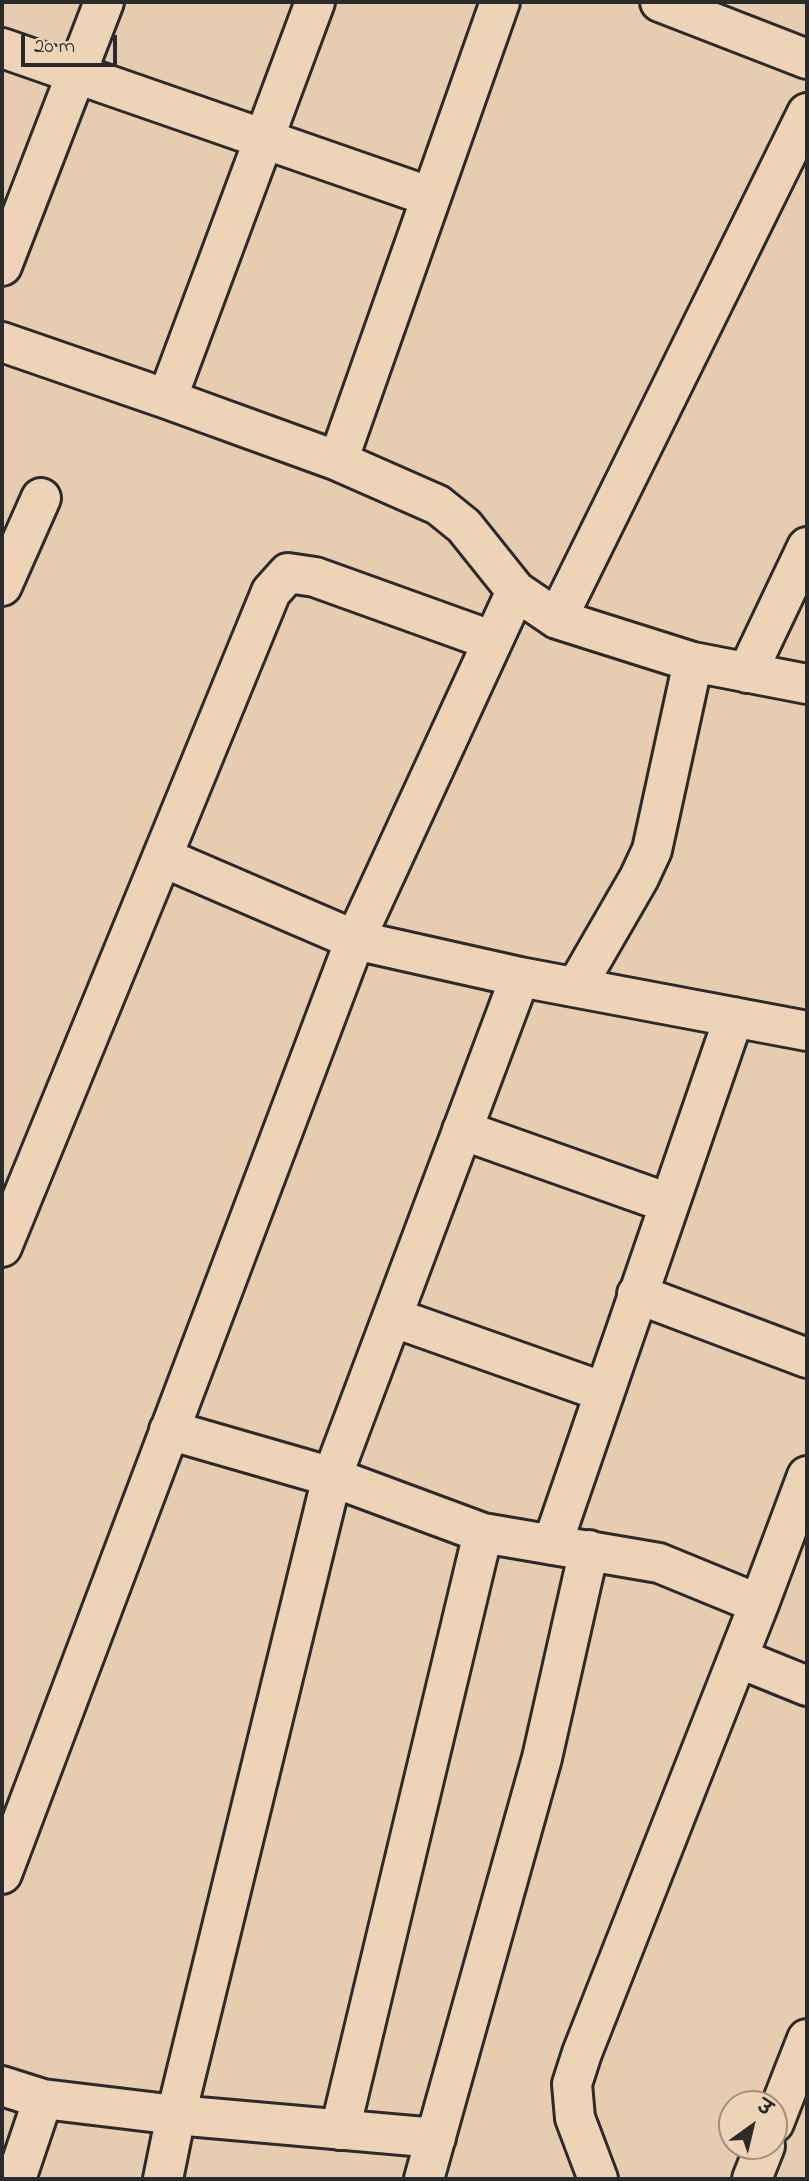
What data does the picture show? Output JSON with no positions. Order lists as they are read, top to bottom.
{
  "scale_bar": "20 m",
  "north": "top right"
}
